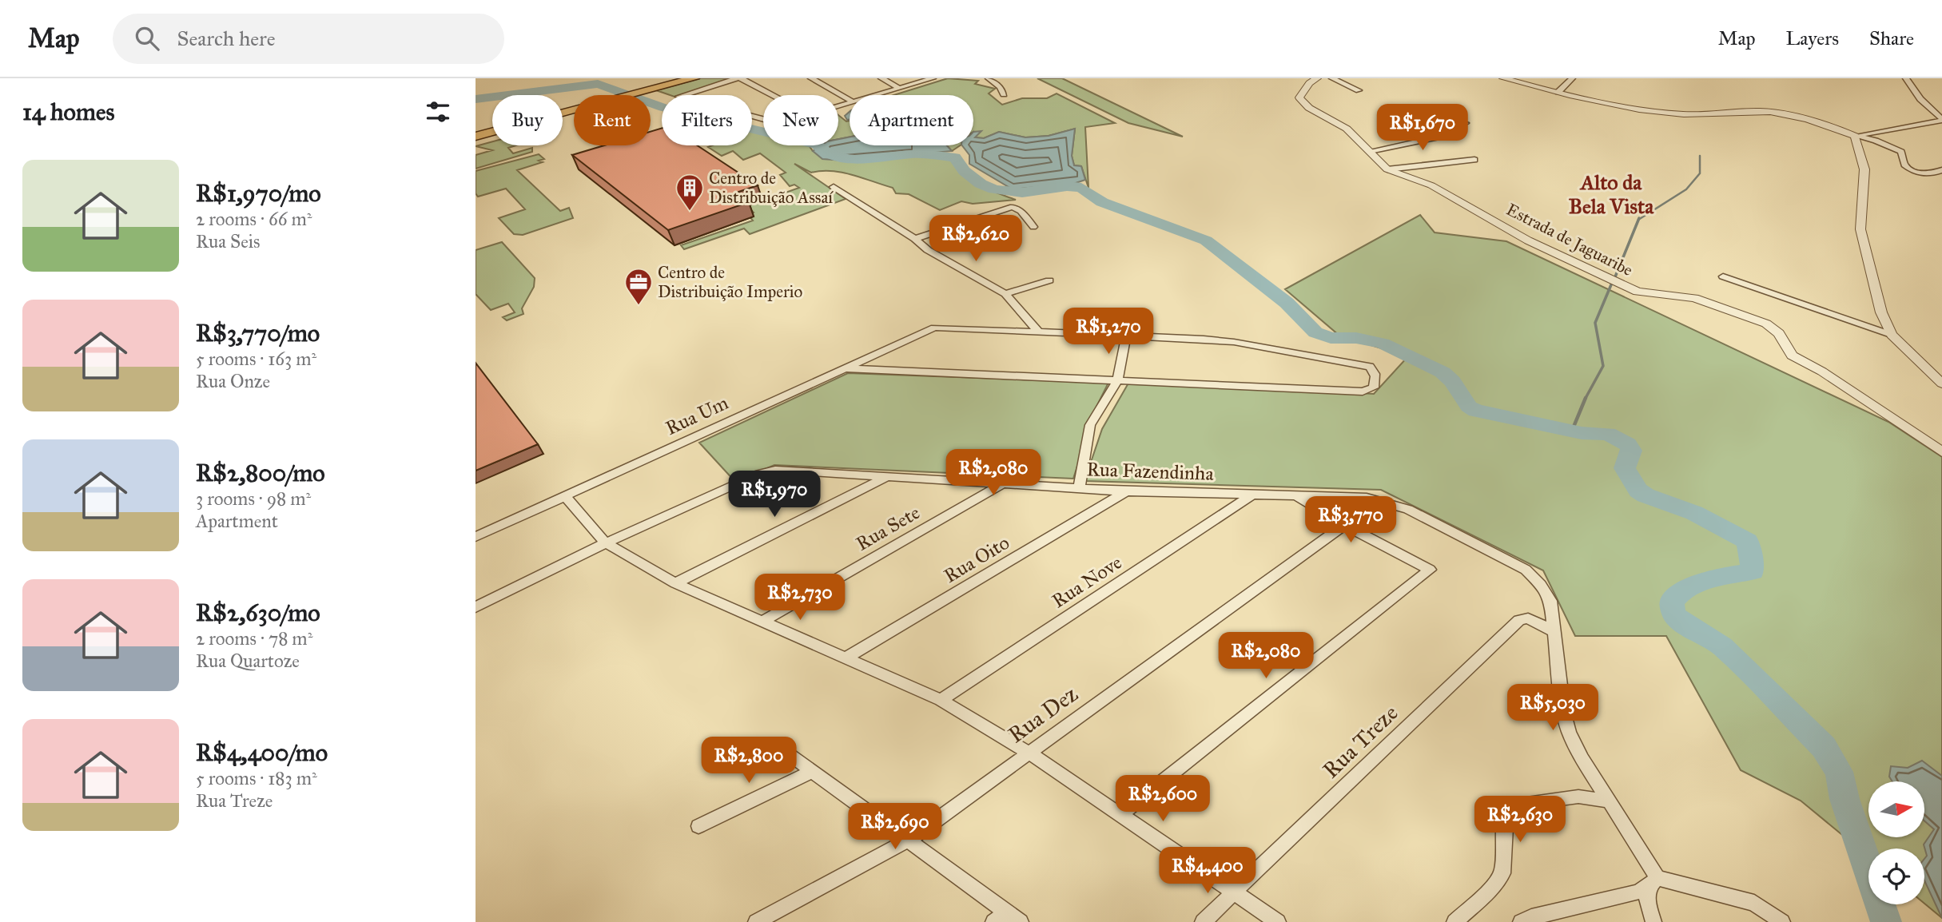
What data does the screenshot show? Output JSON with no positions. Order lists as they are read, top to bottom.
{
  "streets": {
    "street": [
      "Estrada de Jaguaribe",
      "Rua Um",
      "Rua Fazendinha",
      "Rua Sete",
      "Rua Oito",
      "Rua Nove",
      "Rua Dez",
      "Rua Treze"
    ]
  },
  "crossings": [
    ["Rua Fazendinha", "Rua Sete"],
    ["Rua Fazendinha", "Rua Oito"],
    ["Rua Fazendinha", "Rua Nove"],
    ["Rua Fazendinha", "Rua Treze"]
  ],
  "districts": ["Alto da Bela Vista"],
  "places": {
    "building": ["Centro de Distribuição Assaí"],
    "office": ["Centro de Distribuição Imperio"]
  },
  "north": "right",
  "page": {
    "header": "Map",
    "search": "Search here",
    "nav": ["Map", "Layers", "Share"],
    "heading": "14 homes",
    "chip": [
      "Buy",
      "Rent",
      "Filters",
      "New",
      "Apartment"
    ],
    "price": [
      "R$1,670",
      "R$2,620",
      "R$1,270",
      "R$2,080",
      "R$1,970",
      "R$3,770",
      "R$2,730",
      "R$2,080",
      "R$5,030",
      "R$2,800",
      "R$2,600",
      "R$2,630",
      "R$2,690",
      "R$4,400"
    ],
    "list": [
      {
        "name": "R$1,970/mo",
        "note": "2 rooms · 66 m² · Rua Seis"
      },
      {
        "name": "R$3,770/mo",
        "note": "5 rooms · 163 m² · Rua Onze"
      },
      {
        "name": "R$2,800/mo",
        "note": "3 rooms · 98 m² · Apartment"
      },
      {
        "name": "R$2,630/mo",
        "note": "2 rooms · 78 m² · Rua Quartoze"
      },
      {
        "name": "R$4,400/mo",
        "note": "5 rooms · 183 m² · Rua Treze"
      }
    ]
  }
}
